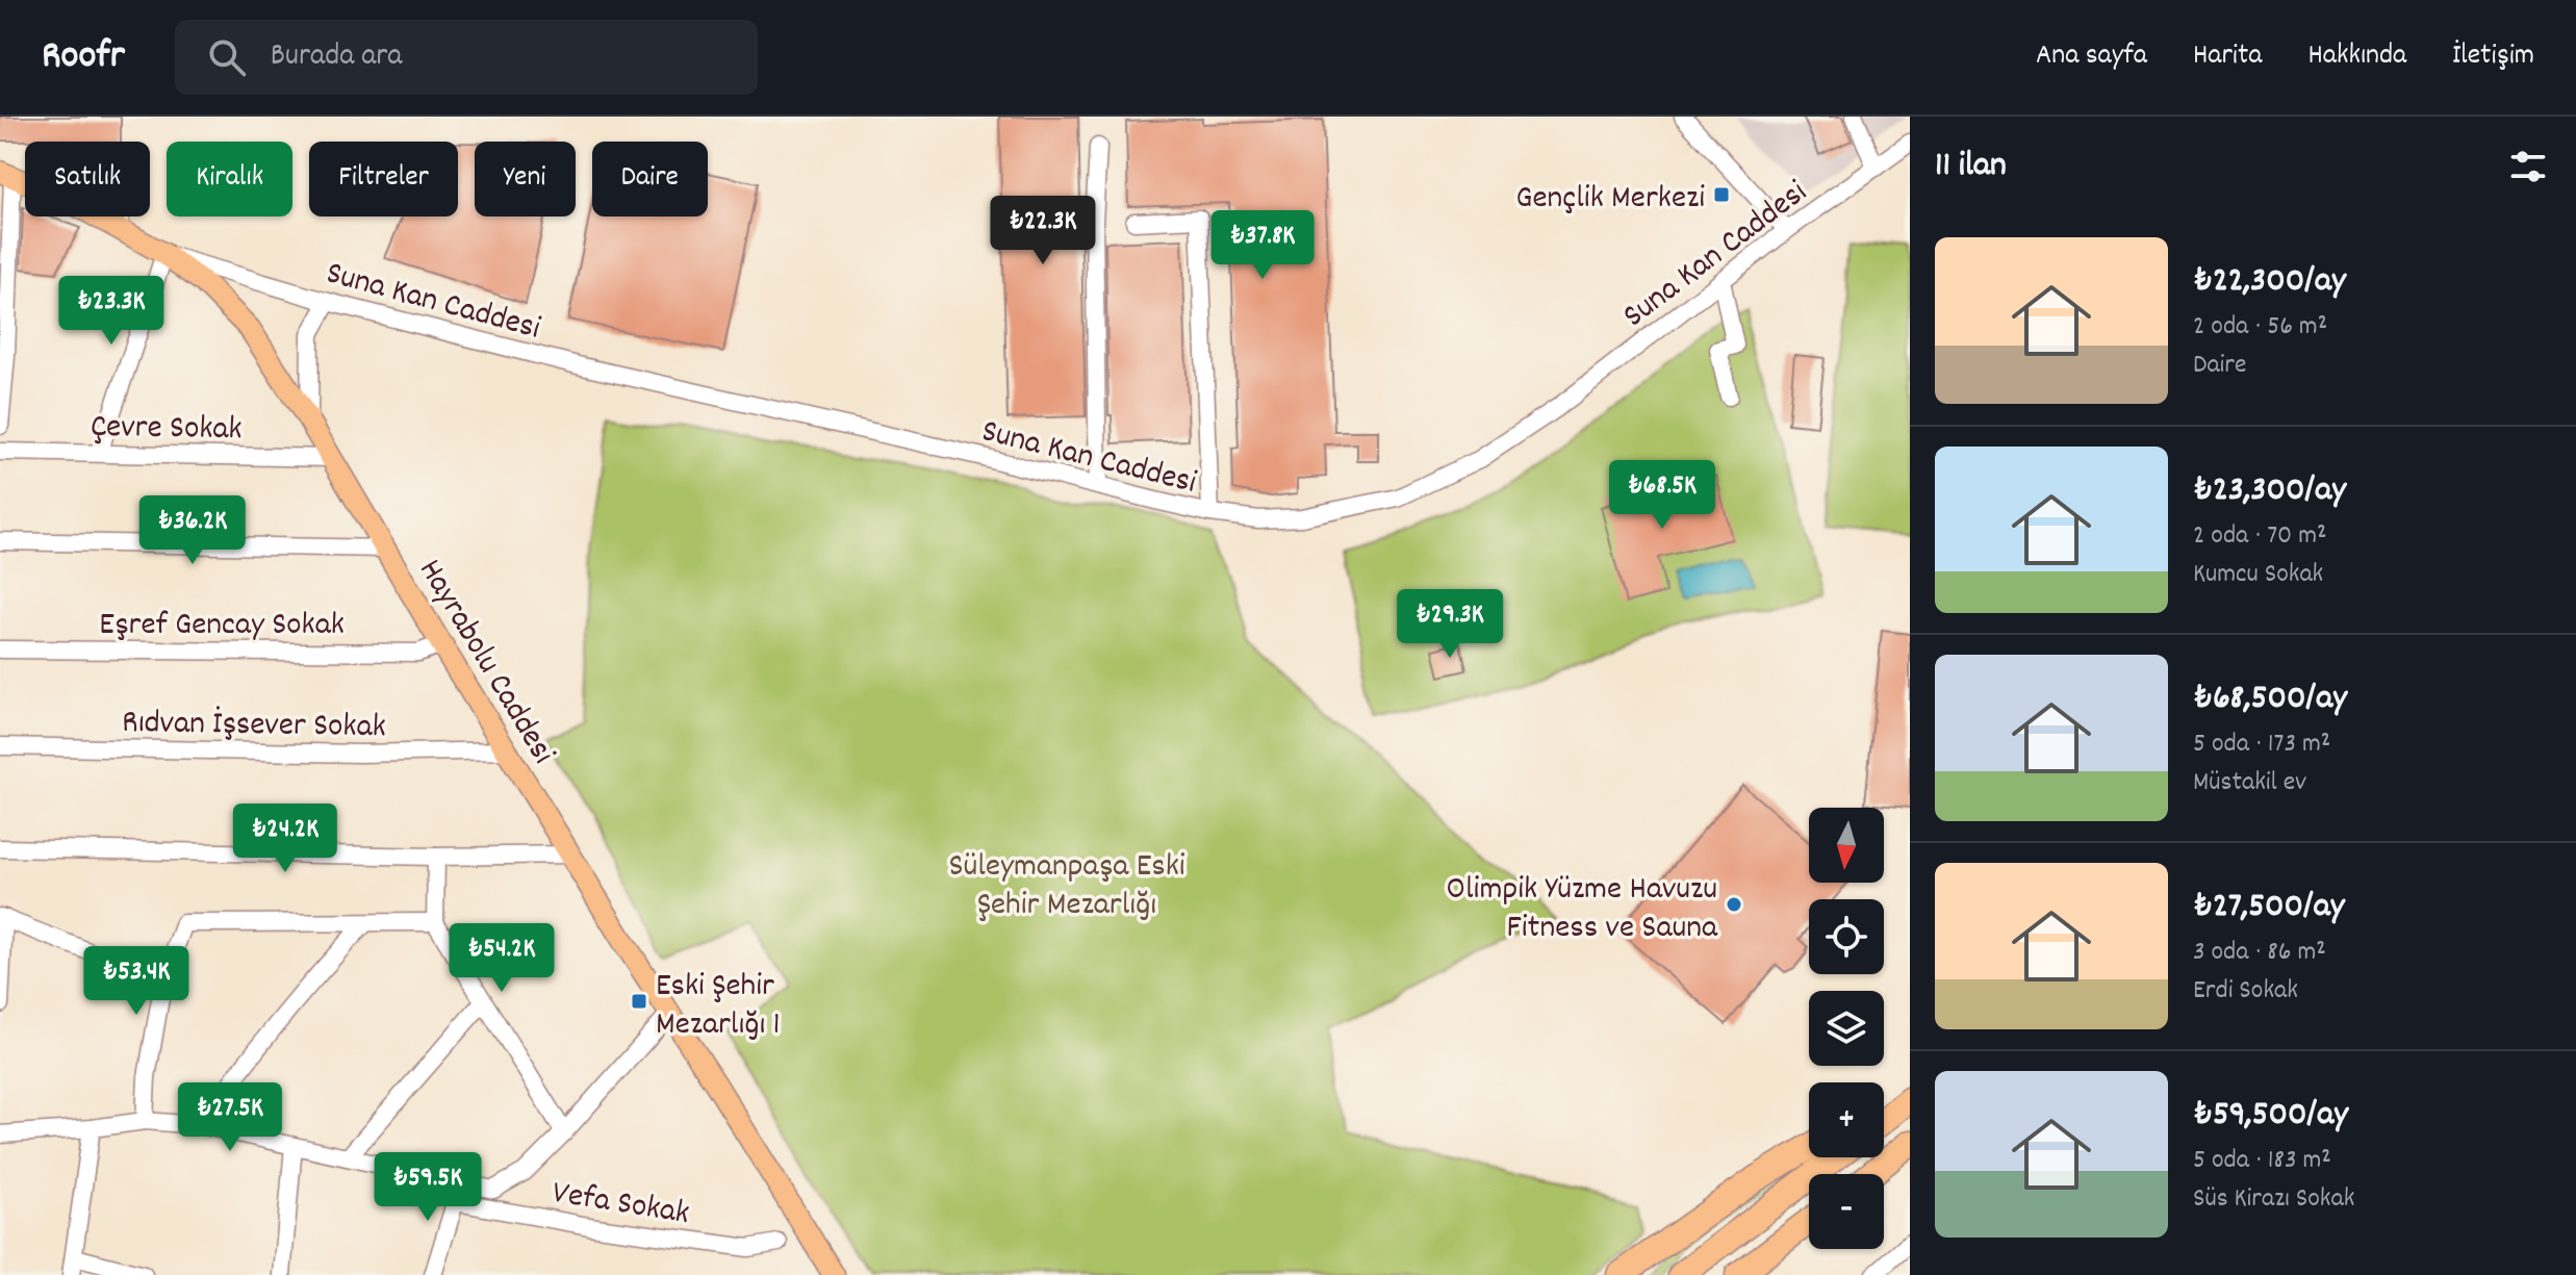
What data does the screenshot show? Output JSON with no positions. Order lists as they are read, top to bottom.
{
  "streets": {
    "main road": ["Hayrabolu Caddesi"],
    "street": [
      "Suna Kan Caddesi",
      "Çevre Sokak",
      "Eşref Gencay Sokak",
      "Rıdvan İşsever Sokak",
      "Vefa Sokak"
    ]
  },
  "crossings": [
    ["Suna Kan Caddesi", "Hayrabolu Caddesi"],
    ["Çevre Sokak", "Hayrabolu Caddesi"],
    ["Eşref Gencay Sokak", "Hayrabolu Caddesi"],
    ["Hayrabolu Caddesi", "Rıdvan İşsever Sokak"]
  ],
  "parks": ["Süleymanpaşa Eski Şehir Mezarlığı"],
  "places": {
    "transit": ["Gençlik Merkezi", "Eski Şehir Mezarlığı 1"],
    "other": ["Olimpik Yüzme Havuzu Fitness ve Sauna"]
  },
  "north": "bottom",
  "page": {
    "header": "Roofr",
    "search": "Burada ara",
    "nav": [
      "Ana sayfa",
      "Harita",
      "Hakkında",
      "İletişim"
    ],
    "heading": "11 ilan",
    "chip": [
      "Satılık",
      "Kiralık",
      "Filtreler",
      "Yeni",
      "Daire"
    ],
    "price": [
      "₺22.3K",
      "₺37.8K",
      "₺23.3K",
      "₺68.5K",
      "₺36.2K",
      "₺29.3K",
      "₺24.2K",
      "₺54.2K",
      "₺53.4K",
      "₺27.5K",
      "₺59.5K"
    ],
    "list": [
      {
        "name": "₺22,300/ay",
        "note": "2 oda · 56 m² · Daire"
      },
      {
        "name": "₺23,300/ay",
        "note": "2 oda · 70 m² · Kumcu Sokak"
      },
      {
        "name": "₺68,500/ay",
        "note": "5 oda · 173 m² · Müstakil ev"
      },
      {
        "name": "₺27,500/ay",
        "note": "3 oda · 86 m² · Erdi Sokak"
      },
      {
        "name": "₺59,500/ay",
        "note": "5 oda · 183 m² · Süs Kirazı Sokak"
      }
    ],
    "map_buttons": ["+", "−"]
  }
}
